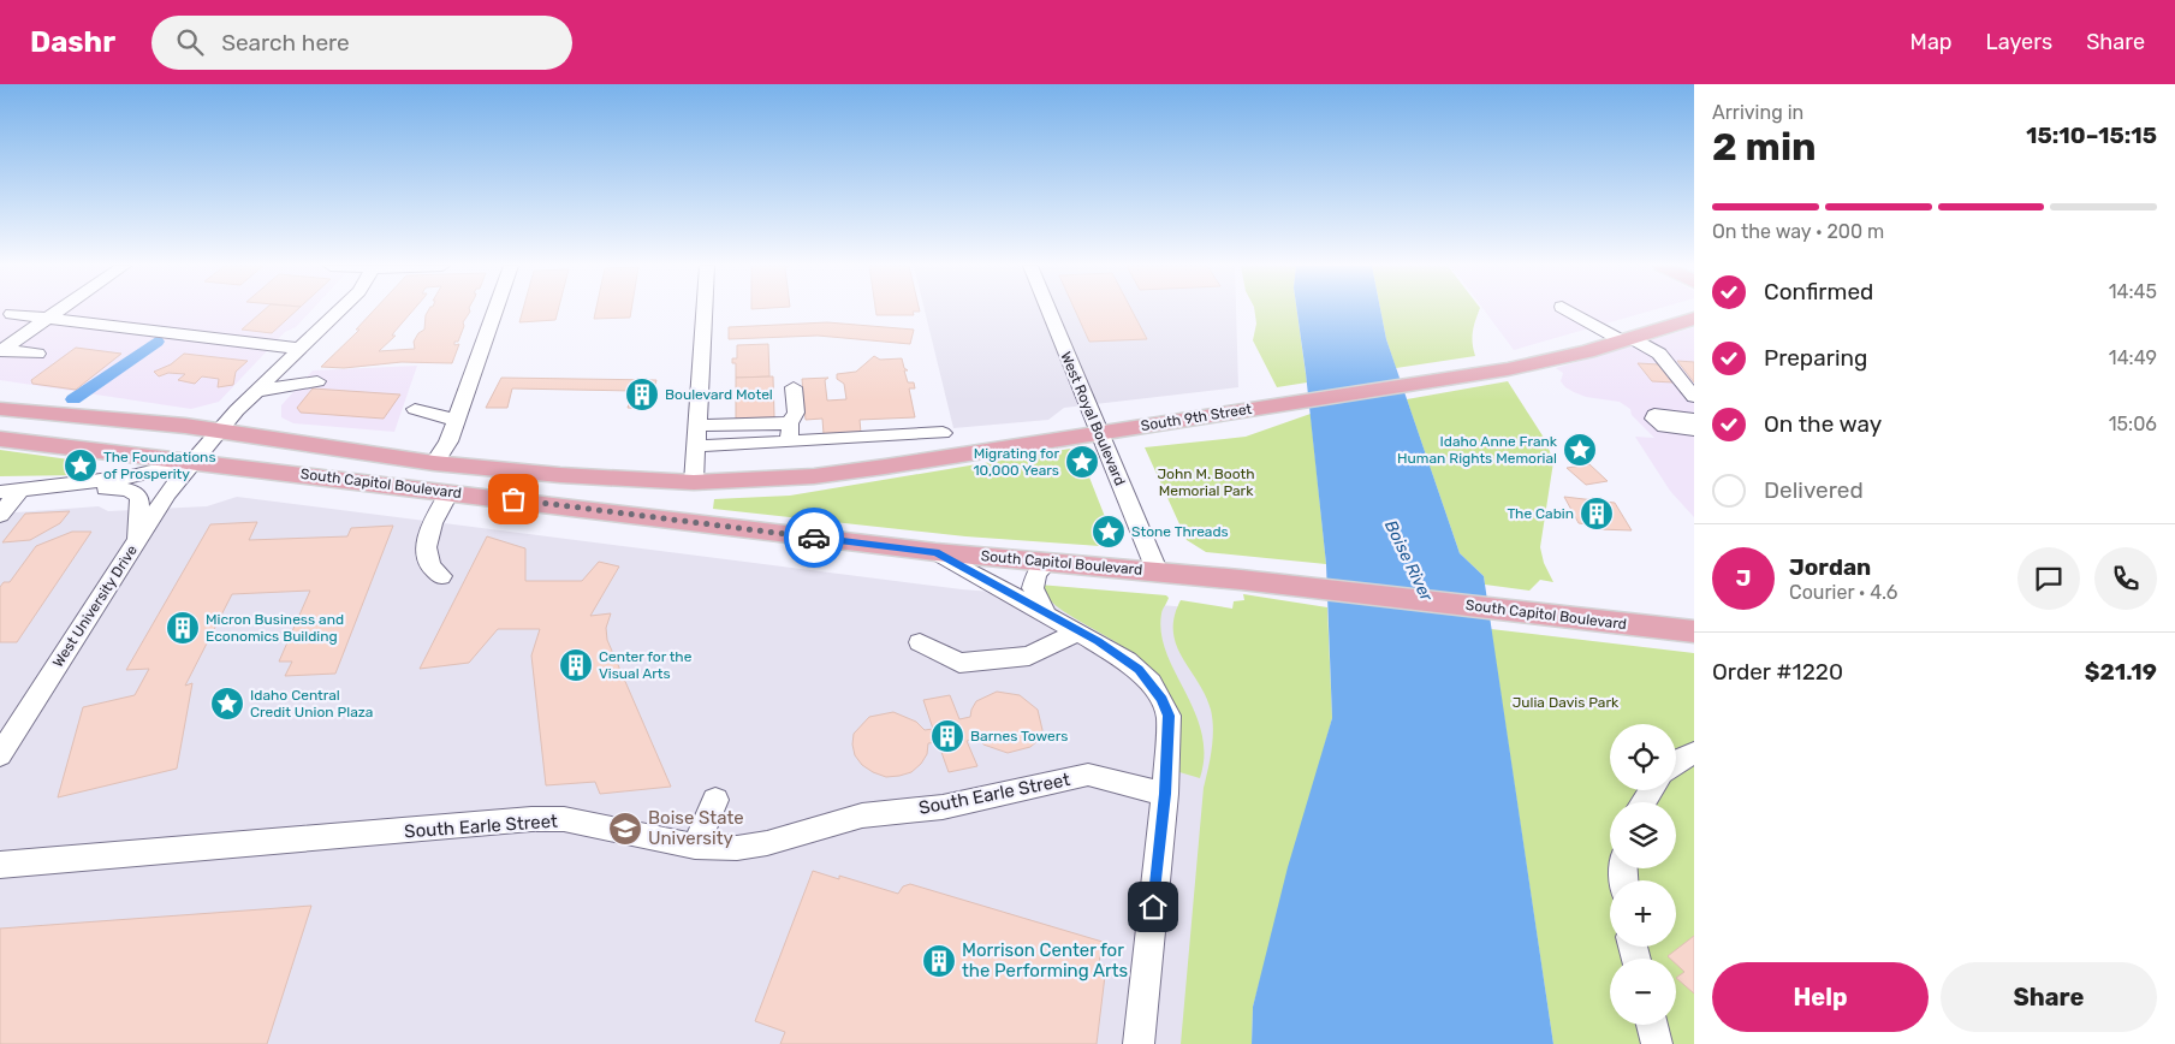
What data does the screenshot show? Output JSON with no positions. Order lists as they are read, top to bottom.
{
  "streets": {
    "main road": ["South 9th Street", "South Capitol Boulevard"],
    "street": ["West Royal Boulevard", "West University Drive", "South Earle Street"]
  },
  "crossings": [
    ["South 9th Street", "West Royal Boulevard"],
    ["South 9th Street", "South Capitol Boulevard"],
    ["West Royal Boulevard", "South Capitol Boulevard"],
    ["South Capitol Boulevard", "West University Drive"]
  ],
  "water": ["Boise River"],
  "parks": ["John M. Booth Memorial Park", "Julia Davis Park"],
  "places": {
    "building": [
      "Boulevard Motel",
      "The Cabin",
      "Micron Business and Economics Building",
      "Center for the Visual Arts",
      "Barnes Towers",
      "Morrison Center for the Performing Arts"
    ],
    "place": [
      "Idaho Anne Frank Human Rights Memorial",
      "Migrating for 10,000 Years",
      "The Foundations of Prosperity",
      "Stone Threads",
      "Idaho Central Credit Union Plaza"
    ],
    "school or university": ["Boise State University"]
  },
  "page": {
    "header": "Dashr",
    "search": "Search here",
    "nav": ["Map", "Layers", "Share"],
    "heading": ["2 min", "Arriving in", "15:10–15:15"],
    "panel": [
      "Jordan",
      "Courier · 4.6",
      "Order #1220",
      "$21.19"
    ],
    "bar": "On the way · 200 m",
    "list": [
      ["Confirmed", "14:45"],
      ["Preparing", "14:49"],
      ["On the way", "15:06"],
      "Delivered"
    ],
    "round": "J",
    "map_buttons": ["+", "−"],
    "buttons": ["Help", "Share"]
  }
}
